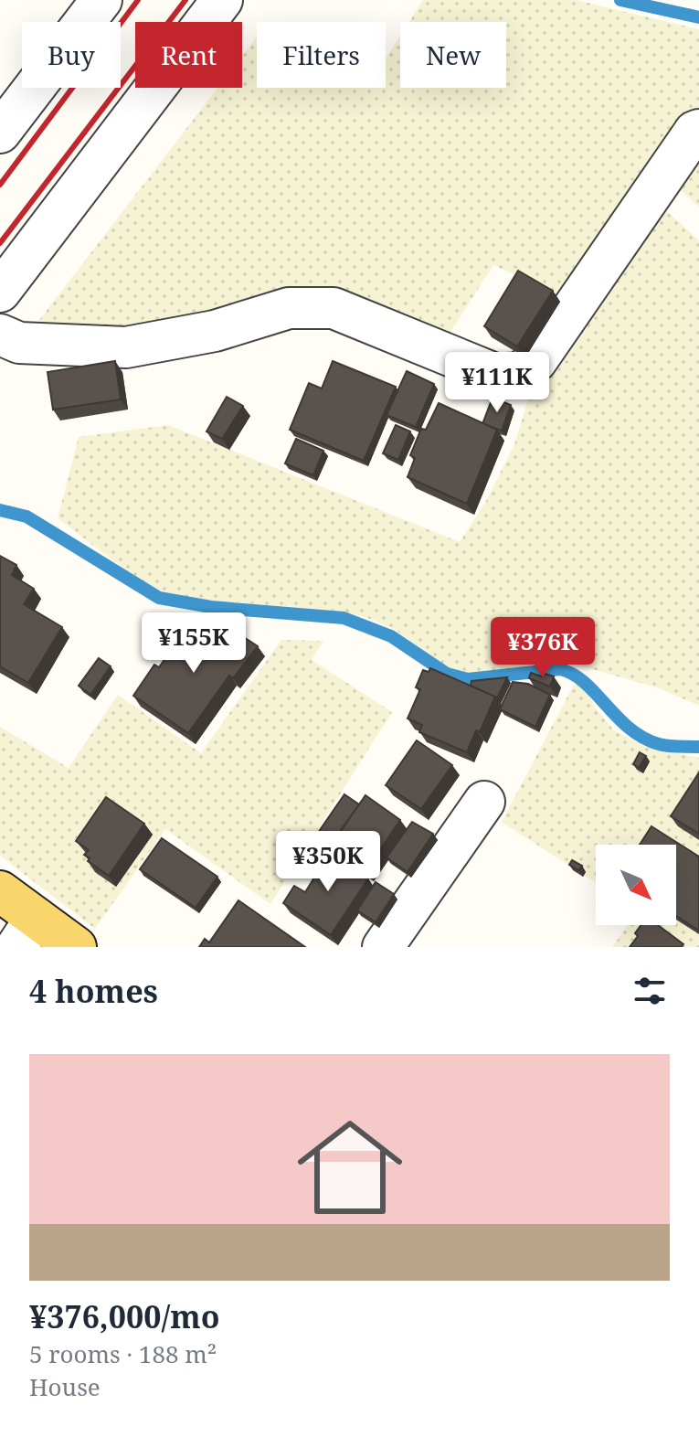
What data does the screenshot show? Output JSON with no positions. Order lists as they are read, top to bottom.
{
  "north": "bottom right",
  "page": {
    "chip": [
      "Buy",
      "Rent",
      "Filters",
      "New"
    ],
    "price": [
      "¥111K",
      "¥155K",
      "¥376K",
      "¥350K"
    ],
    "heading": "4 homes",
    "list": [
      {
        "name": "¥376,000/mo",
        "note": "5 rooms · 188 m² · House"
      }
    ]
  }
}
